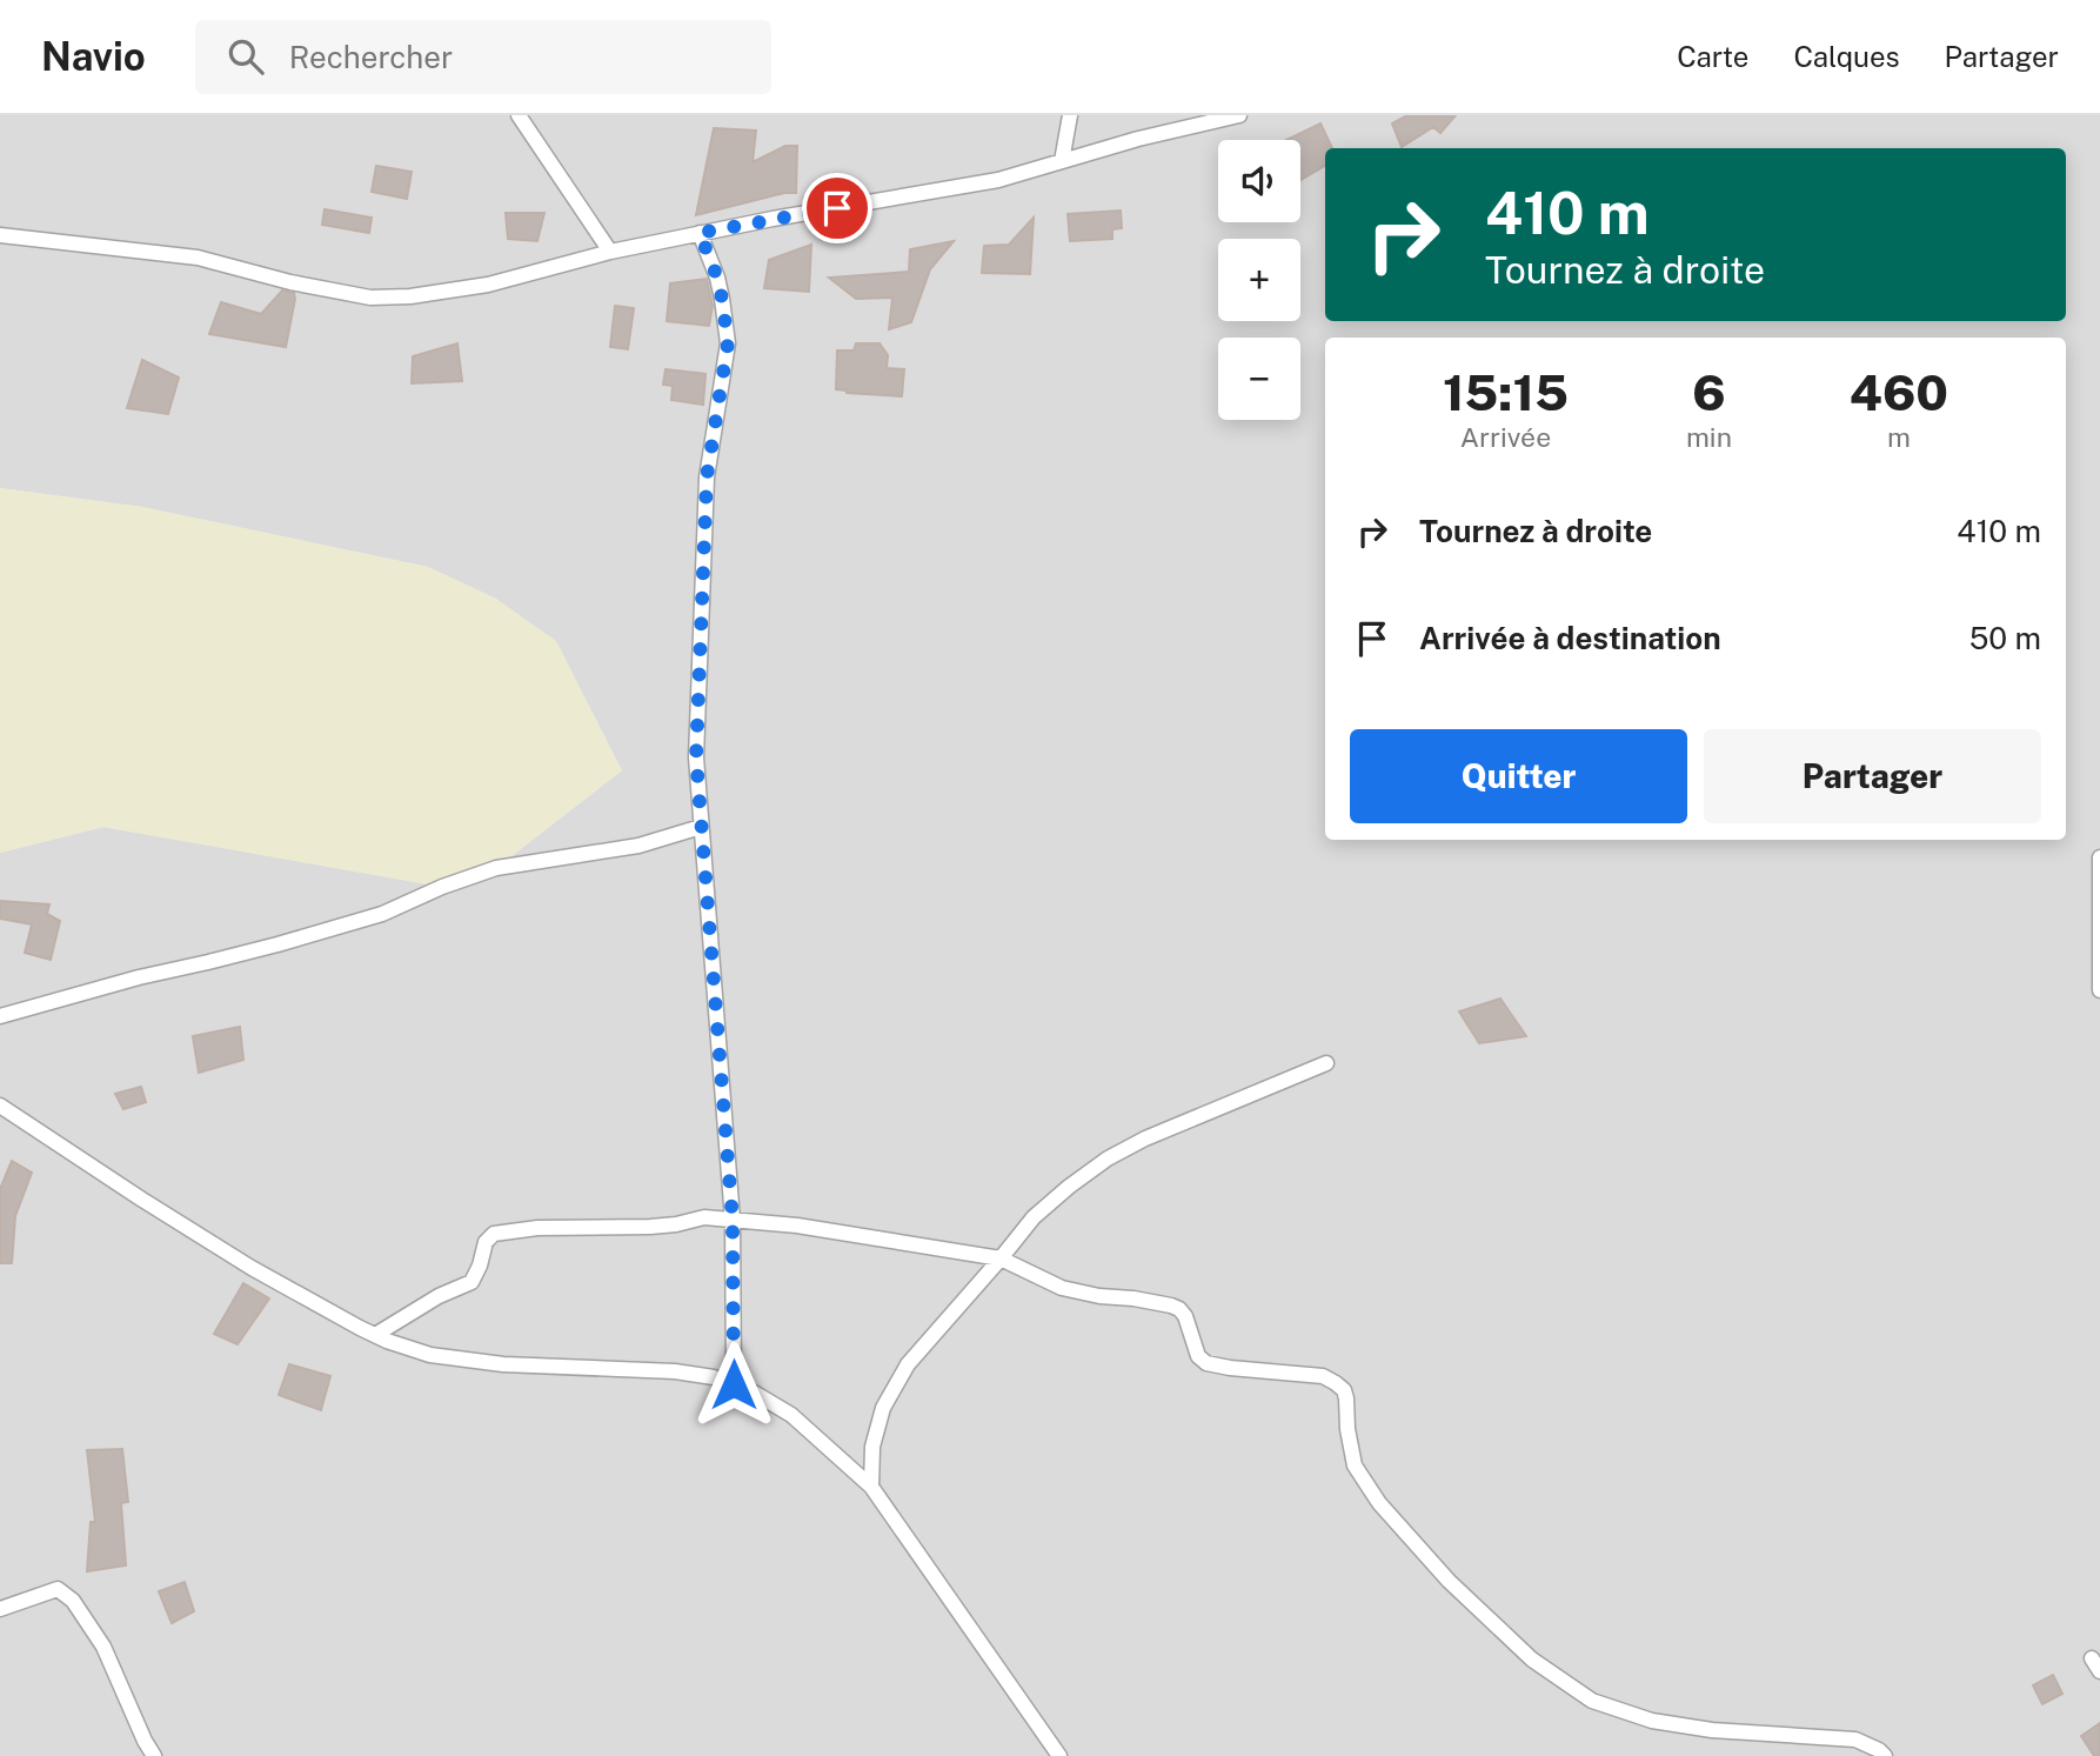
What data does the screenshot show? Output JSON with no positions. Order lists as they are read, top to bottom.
{
  "page": {
    "header": "Navio",
    "search": "Rechercher",
    "nav": ["Carte", "Calques", "Partager"],
    "map_buttons": ["+", "−"],
    "turn": ["410 m", "Tournez à droite"],
    "eta": [
      "15:15",
      "Arrivée",
      "6",
      "min",
      "460",
      "m"
    ],
    "list": [
      {
        "name": "Tournez à droite",
        "value": "410 m"
      },
      {
        "name": "Arrivée à destination",
        "value": "50 m"
      }
    ],
    "buttons": ["Quitter", "Partager"]
  }
}
